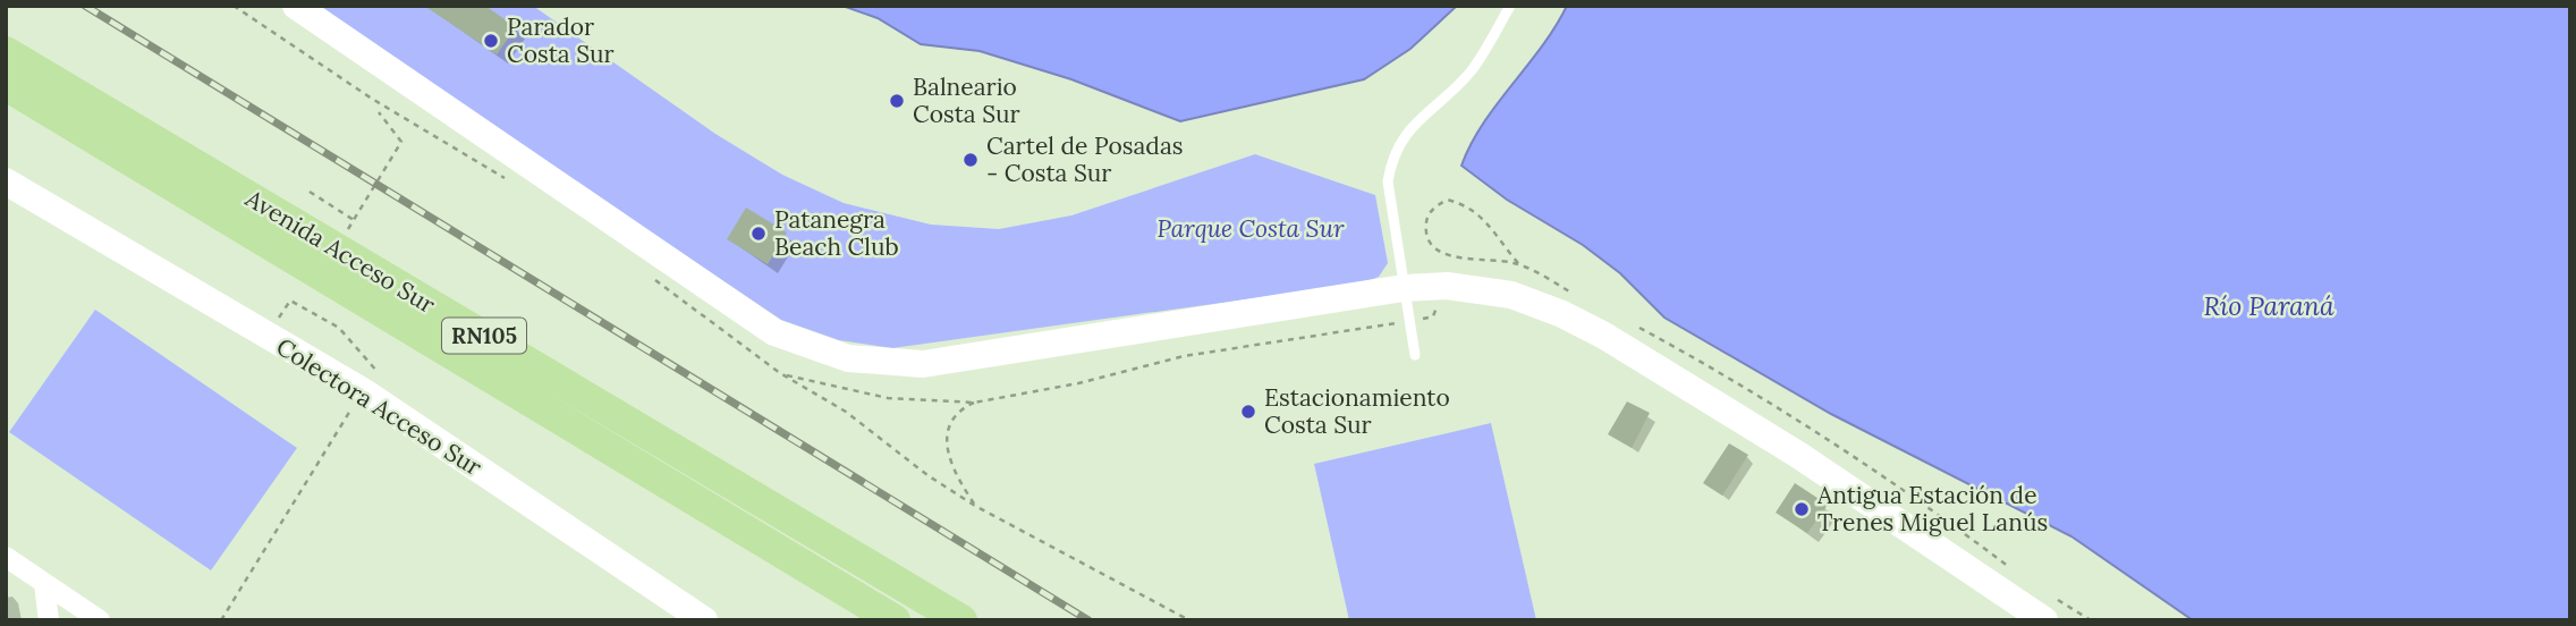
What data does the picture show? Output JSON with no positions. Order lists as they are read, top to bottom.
{
  "streets": {
    "highway": ["Avenida Acceso Sur", "RN105"],
    "main road": ["Colectora Acceso Sur"]
  },
  "water": ["Río Paraná"],
  "parks": ["Parque Costa Sur"],
  "places": [
    "Parador Costa Sur",
    "Balneario Costa Sur",
    "Cartel de Posadas - Costa Sur",
    "Patanegra Beach Club",
    "Estacionamiento Costa Sur",
    "Antigua Estación de Trenes Miguel Lanús"
  ]
}
